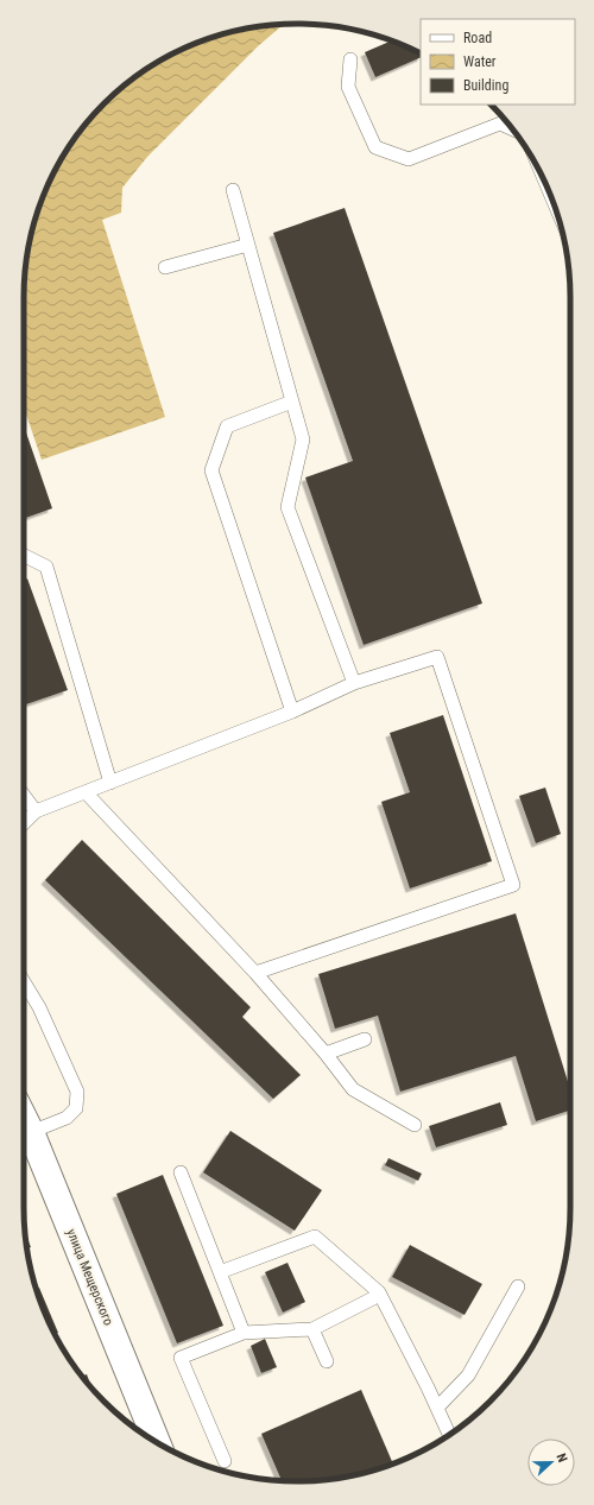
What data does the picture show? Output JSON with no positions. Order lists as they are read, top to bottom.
{
  "streets": {
    "street": ["улица Мещерского"]
  },
  "legend": ["Road", "Water", "Building"],
  "north": "right"
}
